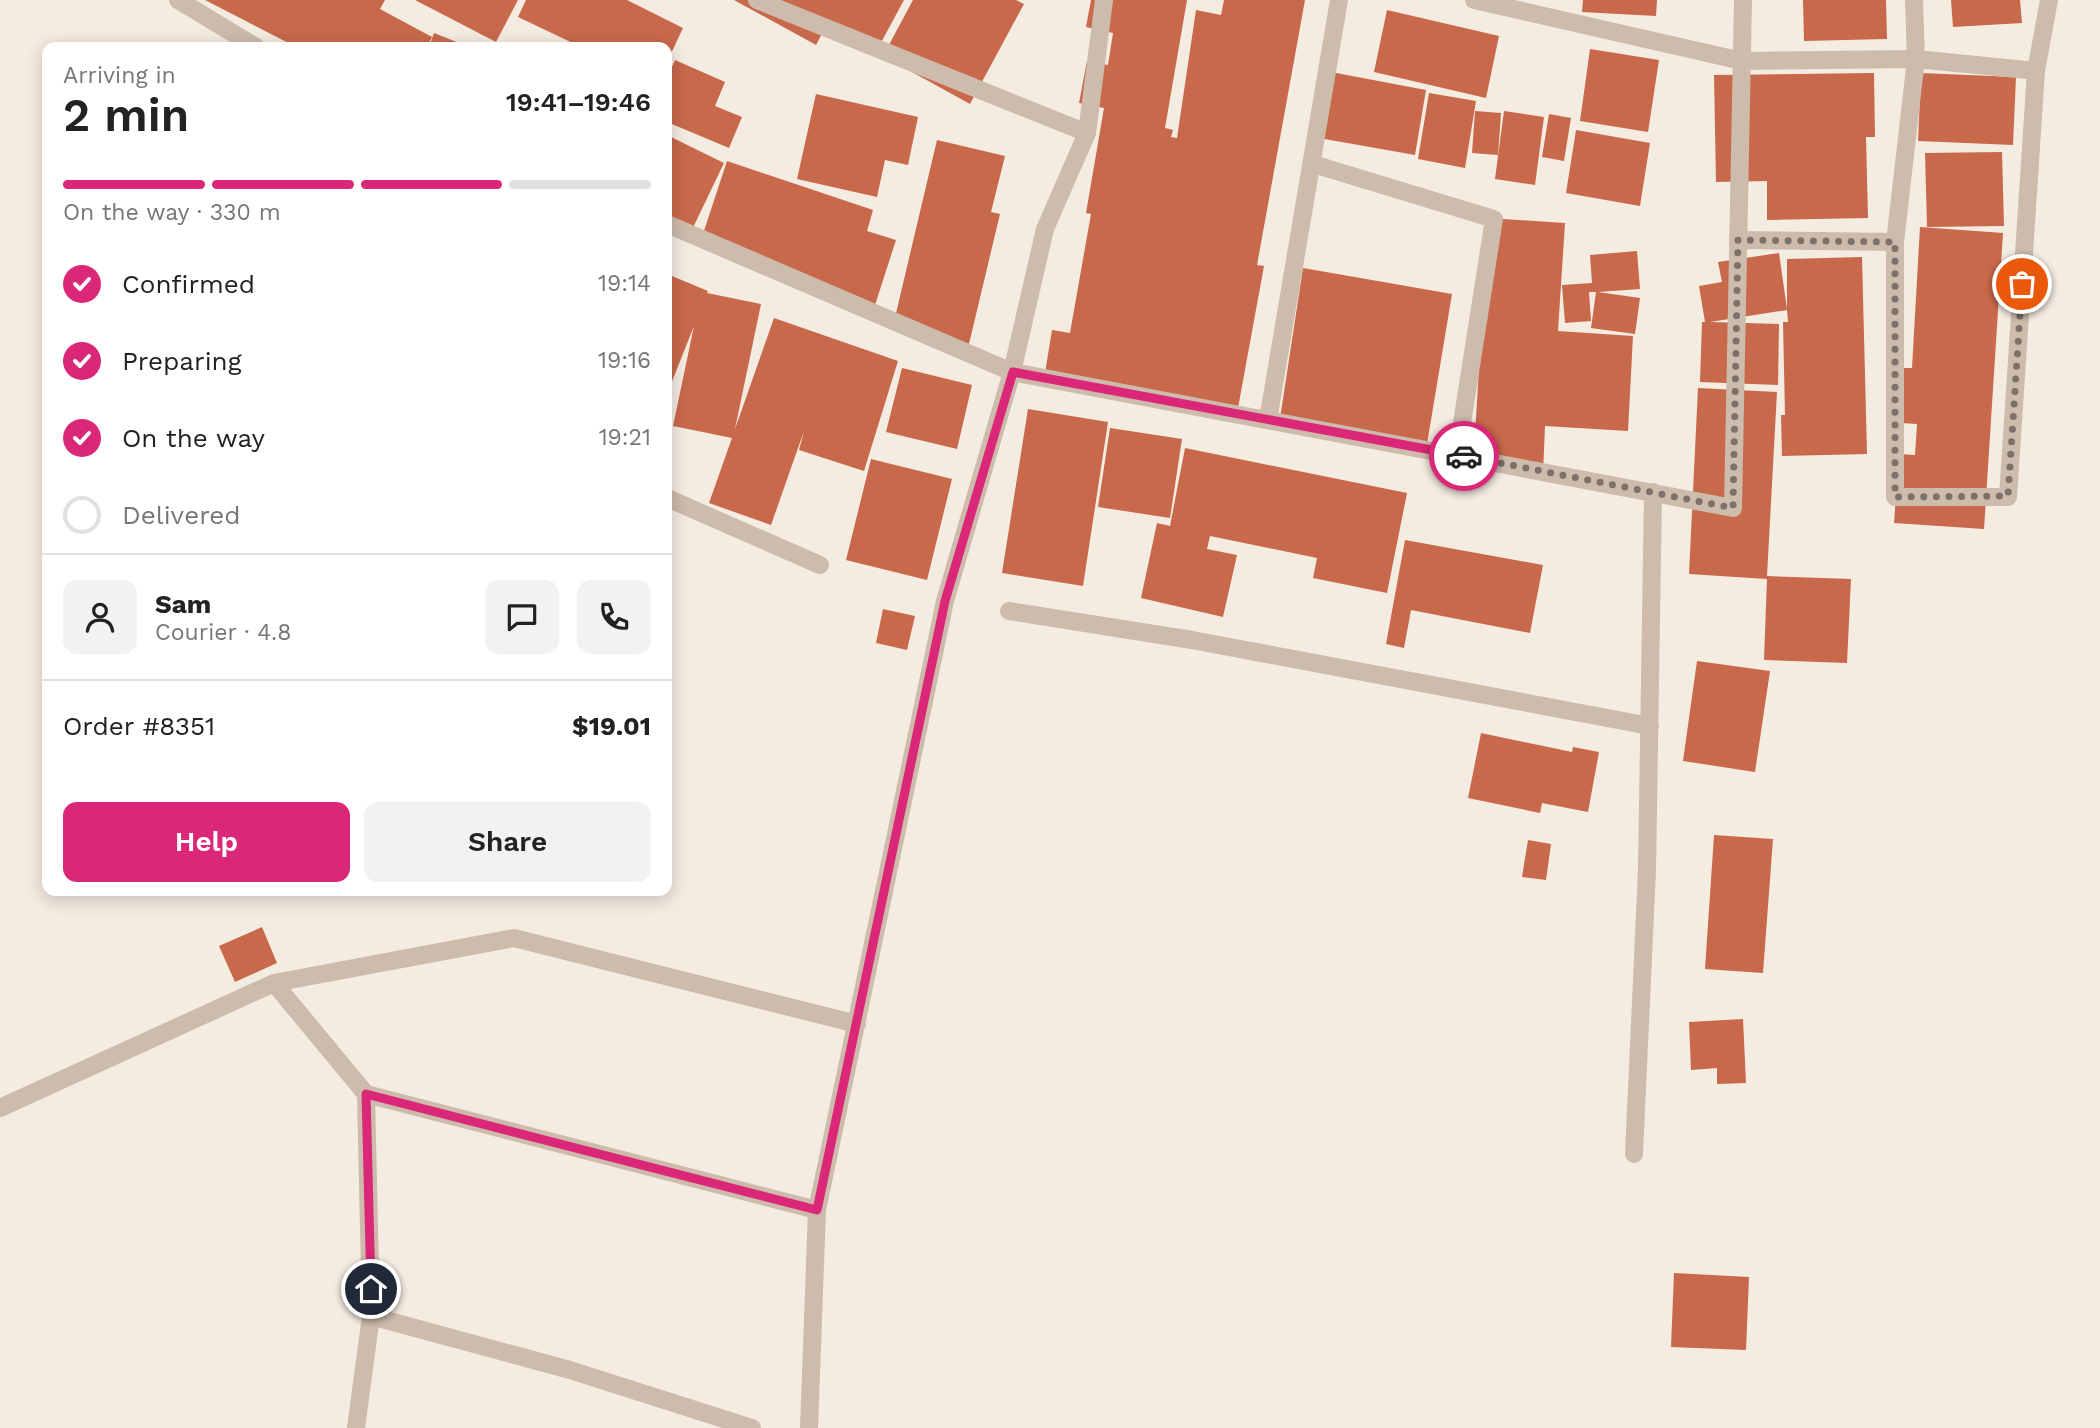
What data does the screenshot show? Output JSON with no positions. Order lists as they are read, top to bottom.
{
  "page": {
    "heading": ["2 min", "Arriving in", "19:41–19:46"],
    "panel": [
      "Sam",
      "Courier · 4.8",
      "Order #8351",
      "$19.01"
    ],
    "bar": "On the way · 330 m",
    "list": [
      ["Confirmed", "19:14"],
      ["Preparing", "19:16"],
      ["On the way", "19:21"],
      "Delivered"
    ],
    "buttons": ["Help", "Share"]
  }
}
